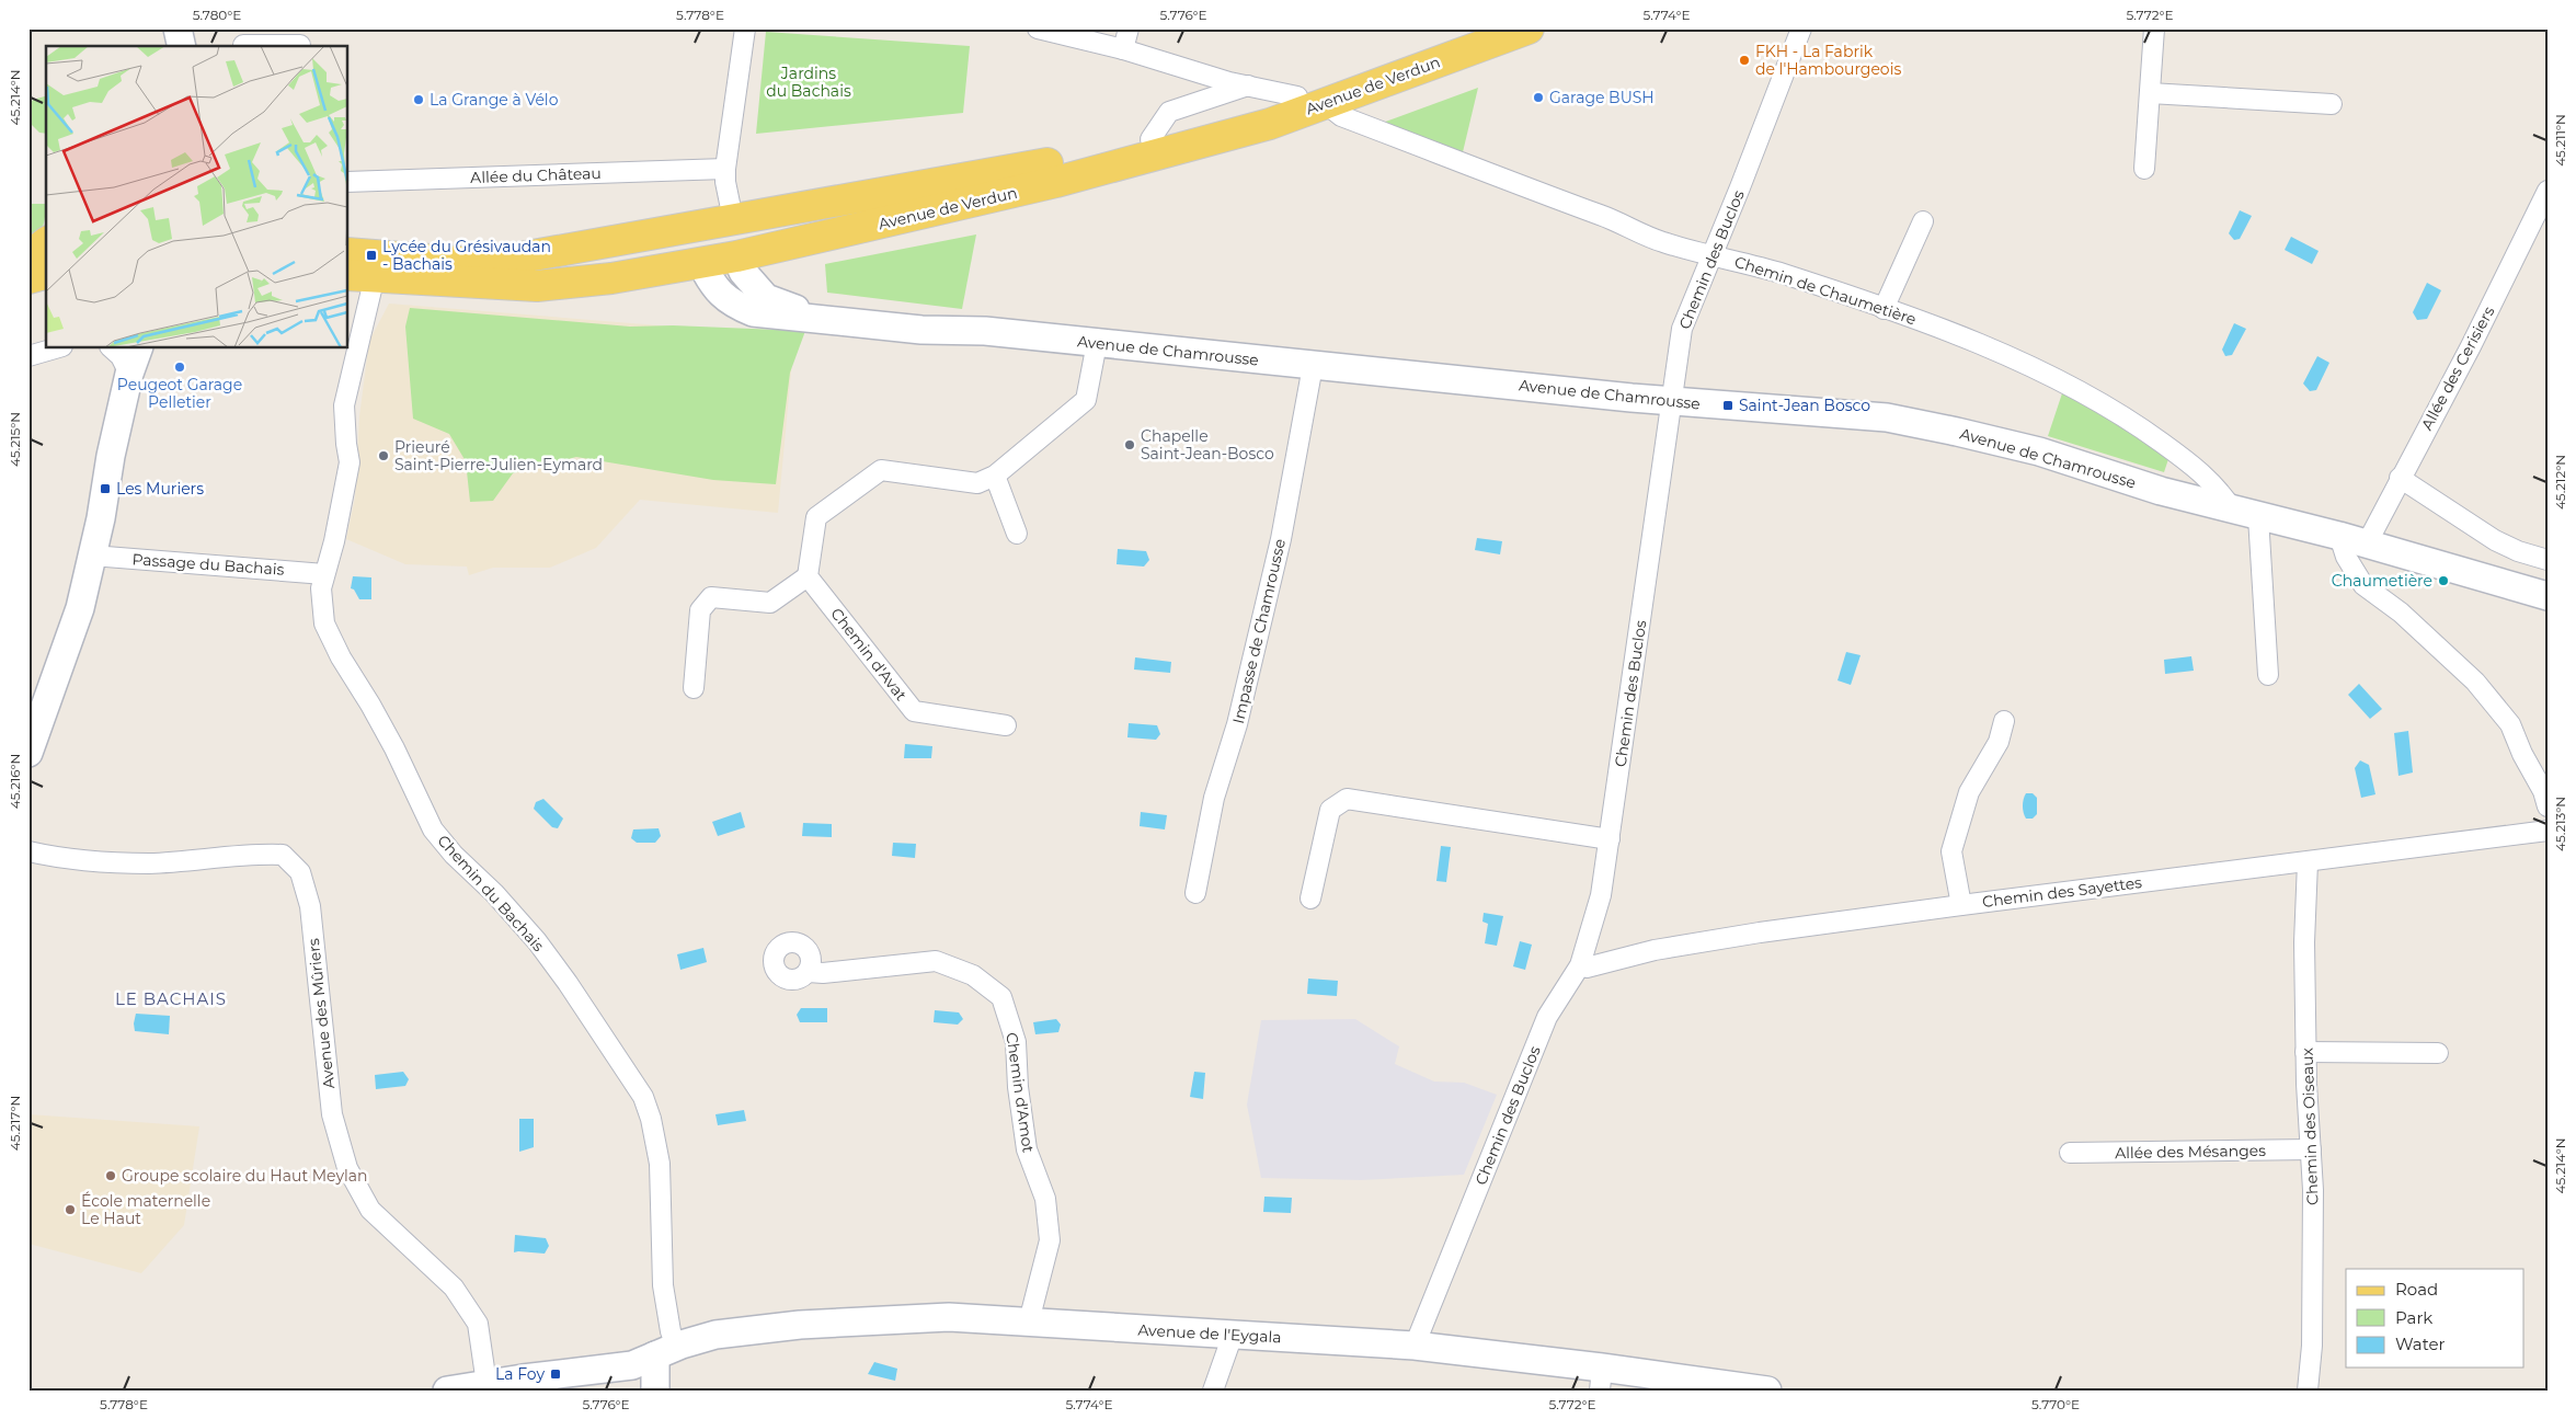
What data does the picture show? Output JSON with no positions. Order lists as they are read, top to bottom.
{
  "streets": {
    "main road": ["Avenue de Verdun"],
    "street": [
      "Allée du Château",
      "Chemin des Buclos",
      "Chemin de Chaumetière",
      "Avenue de Chamrousse",
      "Allée des Cerisiers",
      "Passage du Bachais",
      "Impasse de Chamrousse",
      "Chemin d'Avat",
      "Chemin des Sayettes",
      "Chemin du Bachais",
      "Avenue des Mûriers",
      "Chemin d'Amot",
      "Chemin des Oiseaux",
      "Allée des Mésanges",
      "Avenue de l'Eygala"
    ]
  },
  "crossings": [
    ["Avenue de Verdun", "Chemin de Chaumetière"],
    ["Avenue de Verdun", "Avenue de Chamrousse"],
    ["Avenue de Verdun", "Chemin du Bachais"],
    ["Chemin des Buclos", "Chemin de Chaumetière"],
    ["Chemin des Buclos", "Avenue de Chamrousse"],
    ["Chemin des Buclos", "Chemin des Sayettes"],
    ["Chemin des Buclos", "Avenue de l'Eygala"],
    ["Chemin de Chaumetière", "Avenue de Chamrousse"],
    ["Avenue de Chamrousse", "Allée des Cerisiers"],
    ["Avenue de Chamrousse", "Impasse de Chamrousse"],
    ["Passage du Bachais", "Chemin du Bachais"],
    ["Chemin des Sayettes", "Chemin des Oiseaux"],
    ["Chemin du Bachais", "Avenue de l'Eygala"],
    ["Avenue des Mûriers", "Avenue de l'Eygala"],
    ["Chemin d'Amot", "Avenue de l'Eygala"],
    ["Chemin des Oiseaux", "Allée des Mésanges"]
  ],
  "districts": ["LE BACHAIS"],
  "parks": ["Jardins du Bachais"],
  "places": {
    "other": [
      "FKH - La Fabrik de l'Hambourgeois",
      "Garage BUSH",
      "La Grange à Vélo",
      "Peugeot Garage Pelletier",
      "Chapelle Saint-Jean-Bosco",
      "Prieuré Saint-Pierre-Julien-Eymard",
      "Chaumetière",
      "Groupe scolaire du Haut Meylan",
      "École maternelle Le Haut"
    ],
    "transit": [
      "Lycée du Grésivaudan - Bachais",
      "Saint-Jean Bosco",
      "Les Muriers",
      "La Foy"
    ]
  },
  "legend": ["Road", "Park", "Water"],
  "coordinates": [
    "5.780°E",
    "5.778°E",
    "5.776°E",
    "5.774°E",
    "5.772°E",
    "45.214°N",
    "45.211°N",
    "45.215°N",
    "45.212°N",
    "45.216°N",
    "45.213°N",
    "45.217°N",
    "5.770°E"
  ]
}
